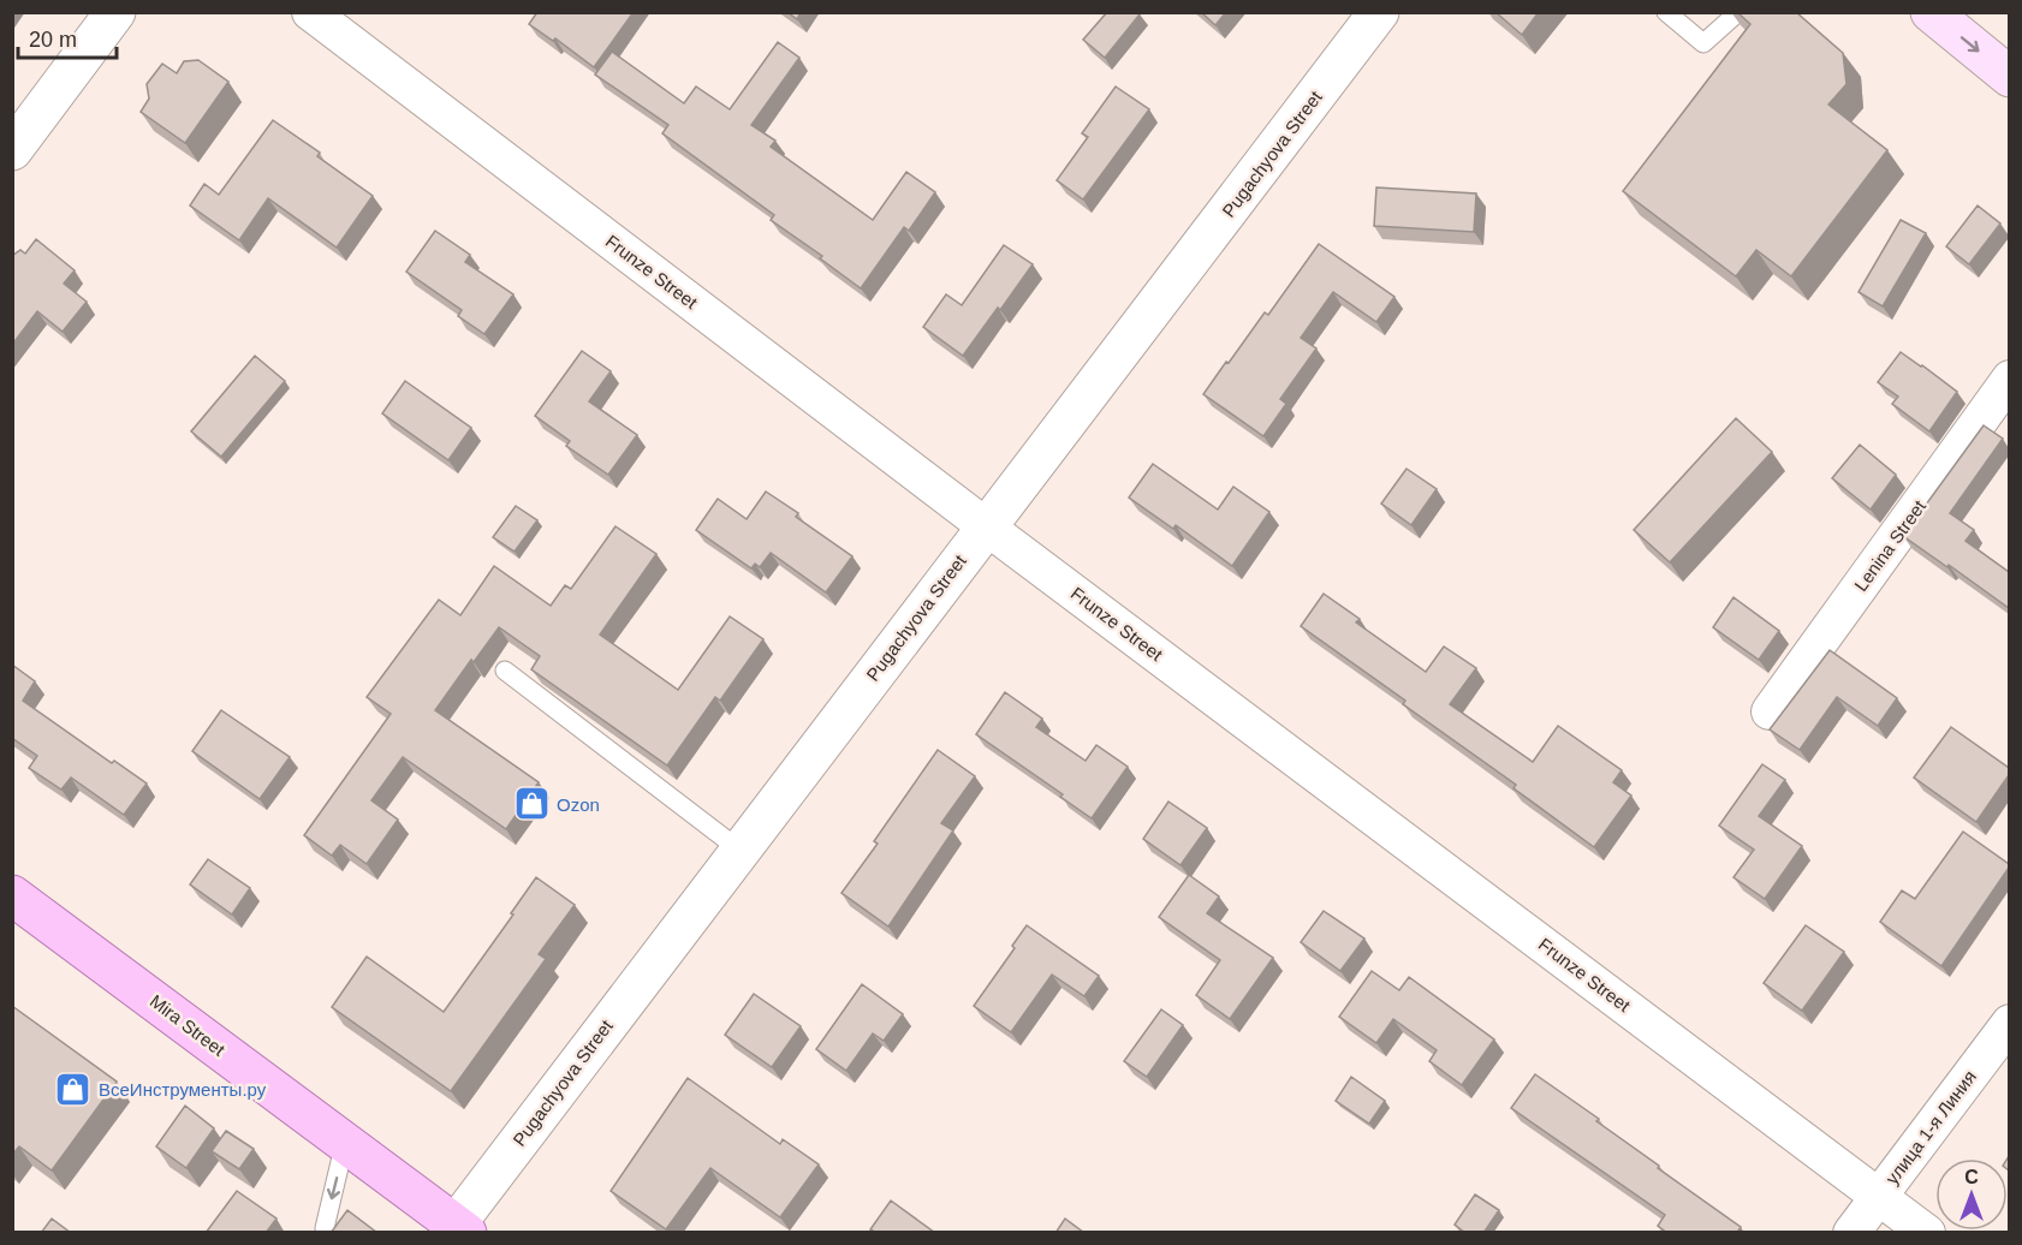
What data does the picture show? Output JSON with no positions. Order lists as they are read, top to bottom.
{
  "streets": {
    "main road": ["Mira Street"],
    "street": [
      "Pugachyova Street",
      "Frunze Street",
      "Lenina Street",
      "улица 1-я Линия"
    ]
  },
  "crossings": [
    ["Pugachyova Street", "Frunze Street"],
    ["Pugachyova Street", "Mira Street"],
    ["Frunze Street", "улица 1-я Линия"]
  ],
  "places": {
    "shop": ["Ozon", "ВсеИнструменты.ру"]
  },
  "scale_bar": "20 m",
  "north": "top"
}
